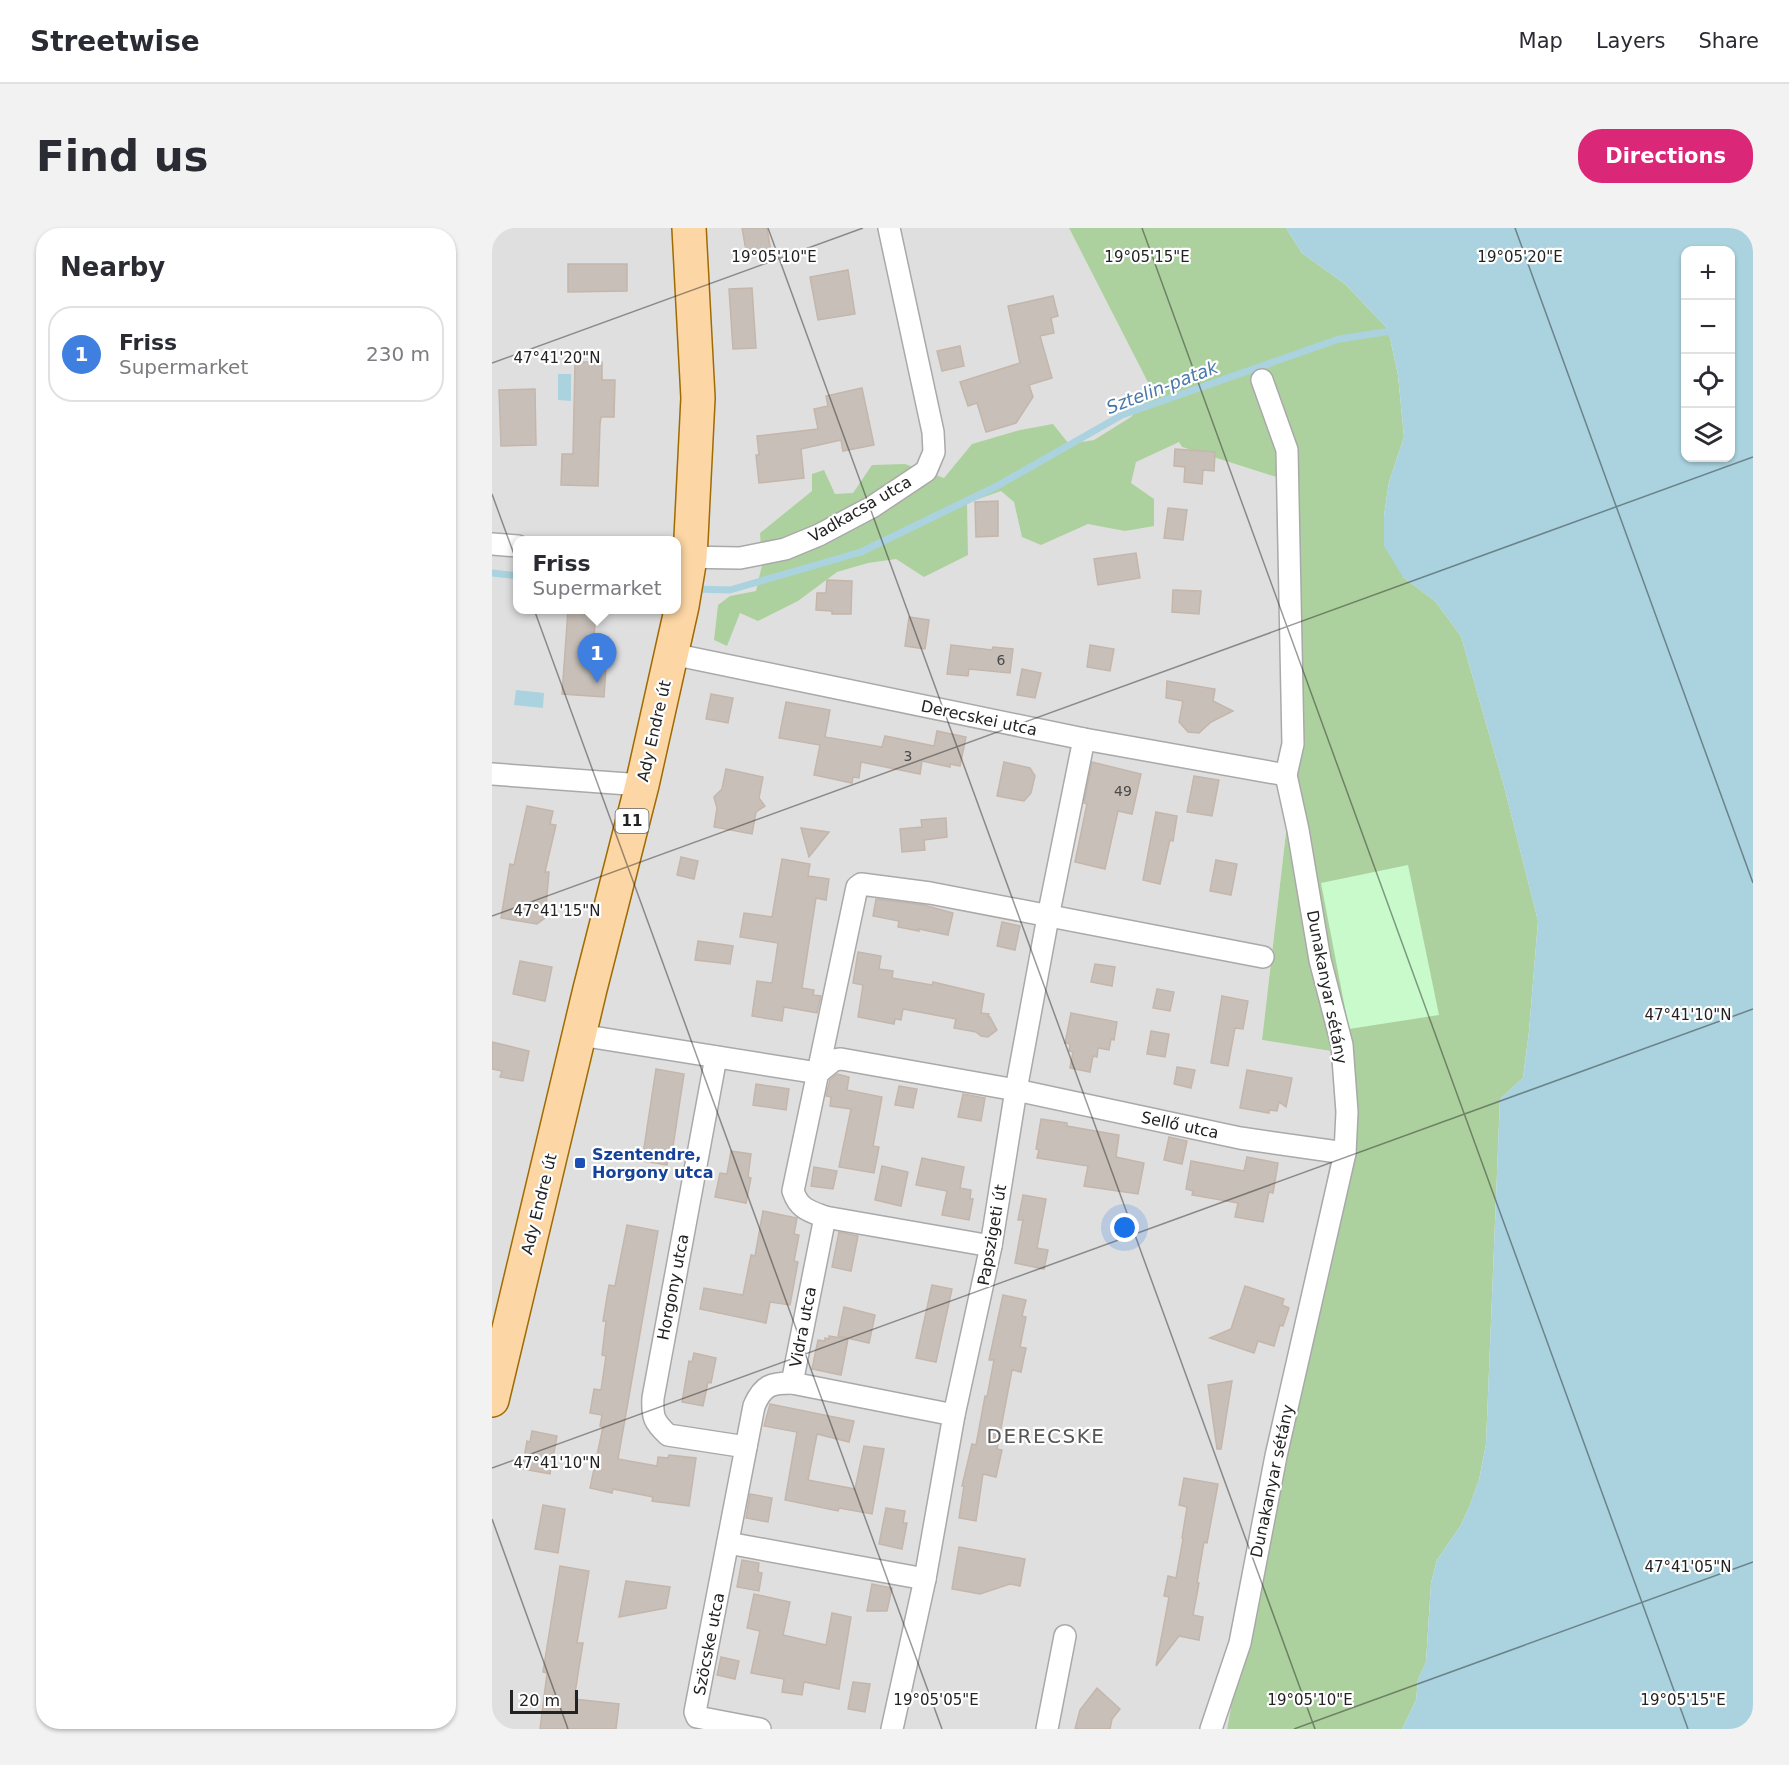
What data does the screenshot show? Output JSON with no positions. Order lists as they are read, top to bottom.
{
  "streets": {
    "main road": ["Ady Endre út", "11"],
    "street": [
      "Vadkacsa utca",
      "Derecskei utca",
      "Dunakanyar sétány",
      "Sellő utca",
      "Papszigeti út",
      "Horgony utca",
      "Vidra utca",
      "Szöcske utca"
    ]
  },
  "crossings": [
    ["Vadkacsa utca", "Ady Endre út"],
    ["Derecskei utca", "Ady Endre út"],
    ["Derecskei utca", "Dunakanyar sétány"],
    ["Derecskei utca", "Papszigeti út"],
    ["Dunakanyar sétány", "Sellő utca"],
    ["Sellő utca", "Papszigeti út"],
    ["Horgony utca", "Vidra utca"],
    ["Horgony utca", "Szöcske utca"],
    ["Vidra utca", "Szöcske utca"]
  ],
  "districts": ["DERECSKE"],
  "water": ["Sztelin-patak"],
  "places": {
    "transit": ["Szentendre, Horgony utca"]
  },
  "house_numbers": ["6", "3", "49"],
  "scale_bar": "20 m",
  "page": {
    "header": "Streetwise",
    "nav": ["Map", "Layers", "Share"],
    "buttons": "Directions",
    "title": "Find us",
    "heading": "Nearby",
    "map_buttons": ["+", "−"],
    "list": [
      {
        "mark": "1",
        "name": "Friss",
        "note": "Supermarket",
        "value": "230 m"
      }
    ],
    "popup": ["Friss", "Supermarket"],
    "pins": "1",
    "scale": "20 m"
  },
  "coordinates": [
    "19°05'10\"E",
    "19°05'15\"E",
    "19°05'20\"E",
    "47°41'20\"N",
    "47°41'15\"N",
    "47°41'10\"N",
    "47°41'05\"N",
    "19°05'05\"E"
  ]
}
